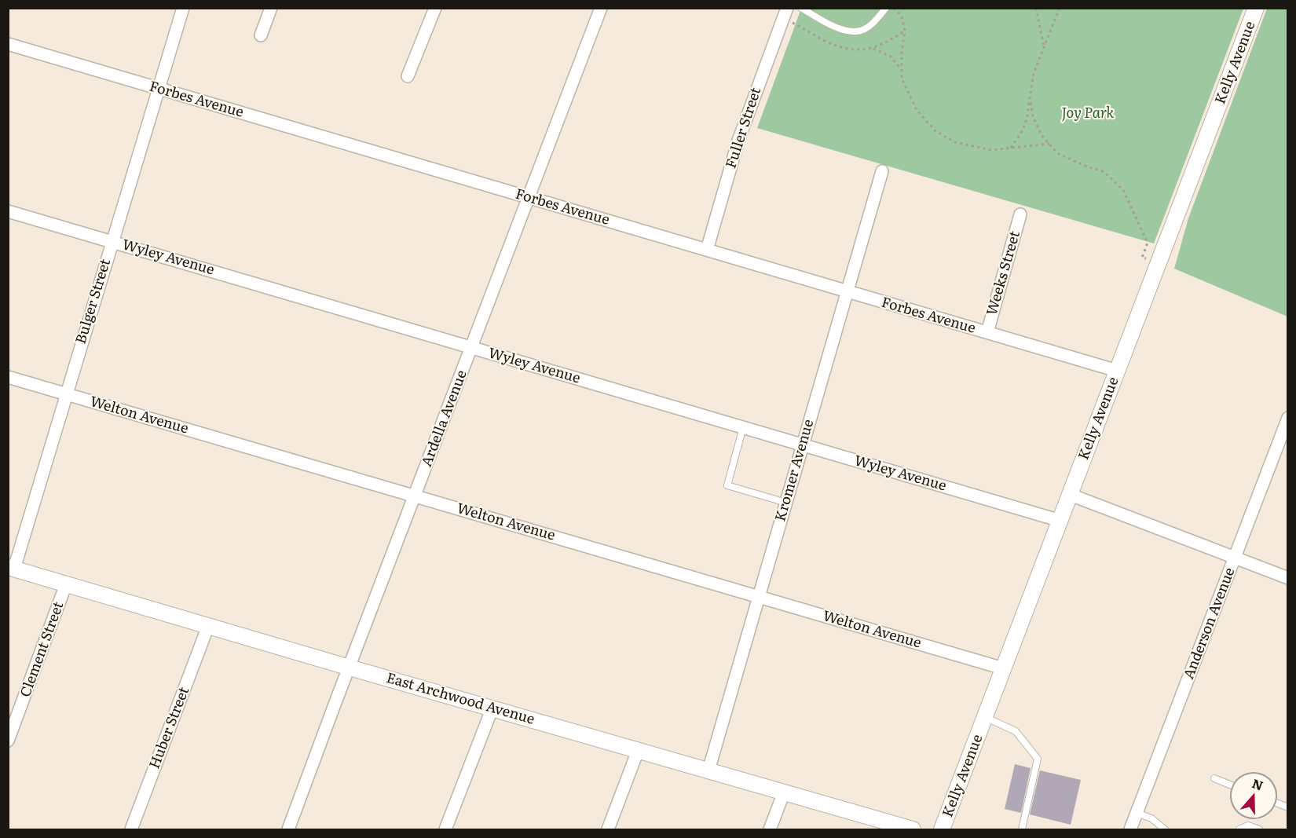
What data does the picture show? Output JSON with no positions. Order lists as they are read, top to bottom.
{
  "streets": {
    "main road": ["Kelly Avenue", "East Archwood Avenue"],
    "street": [
      "Forbes Avenue",
      "Fuller Street",
      "Wyley Avenue",
      "Weeks Street",
      "Bulger Street",
      "Welton Avenue",
      "Ardella Avenue",
      "Kromer Avenue",
      "Anderson Avenue",
      "Clement Street",
      "Huber Street"
    ]
  },
  "crossings": [
    ["Kelly Avenue", "Forbes Avenue"],
    ["Kelly Avenue", "Wyley Avenue"],
    ["Kelly Avenue", "Welton Avenue"],
    ["Forbes Avenue", "Fuller Street"],
    ["Forbes Avenue", "Weeks Street"],
    ["Forbes Avenue", "Bulger Street"],
    ["Forbes Avenue", "Ardella Avenue"],
    ["Forbes Avenue", "Kromer Avenue"],
    ["Wyley Avenue", "Bulger Street"],
    ["Wyley Avenue", "Ardella Avenue"],
    ["Wyley Avenue", "Kromer Avenue"],
    ["Bulger Street", "Welton Avenue"],
    ["Bulger Street", "East Archwood Avenue"],
    ["Welton Avenue", "Ardella Avenue"],
    ["Welton Avenue", "Kromer Avenue"],
    ["Ardella Avenue", "East Archwood Avenue"],
    ["Kromer Avenue", "East Archwood Avenue"],
    ["Clement Street", "East Archwood Avenue"],
    ["East Archwood Avenue", "Huber Street"]
  ],
  "parks": ["Joy Park"],
  "north": "top"
}
